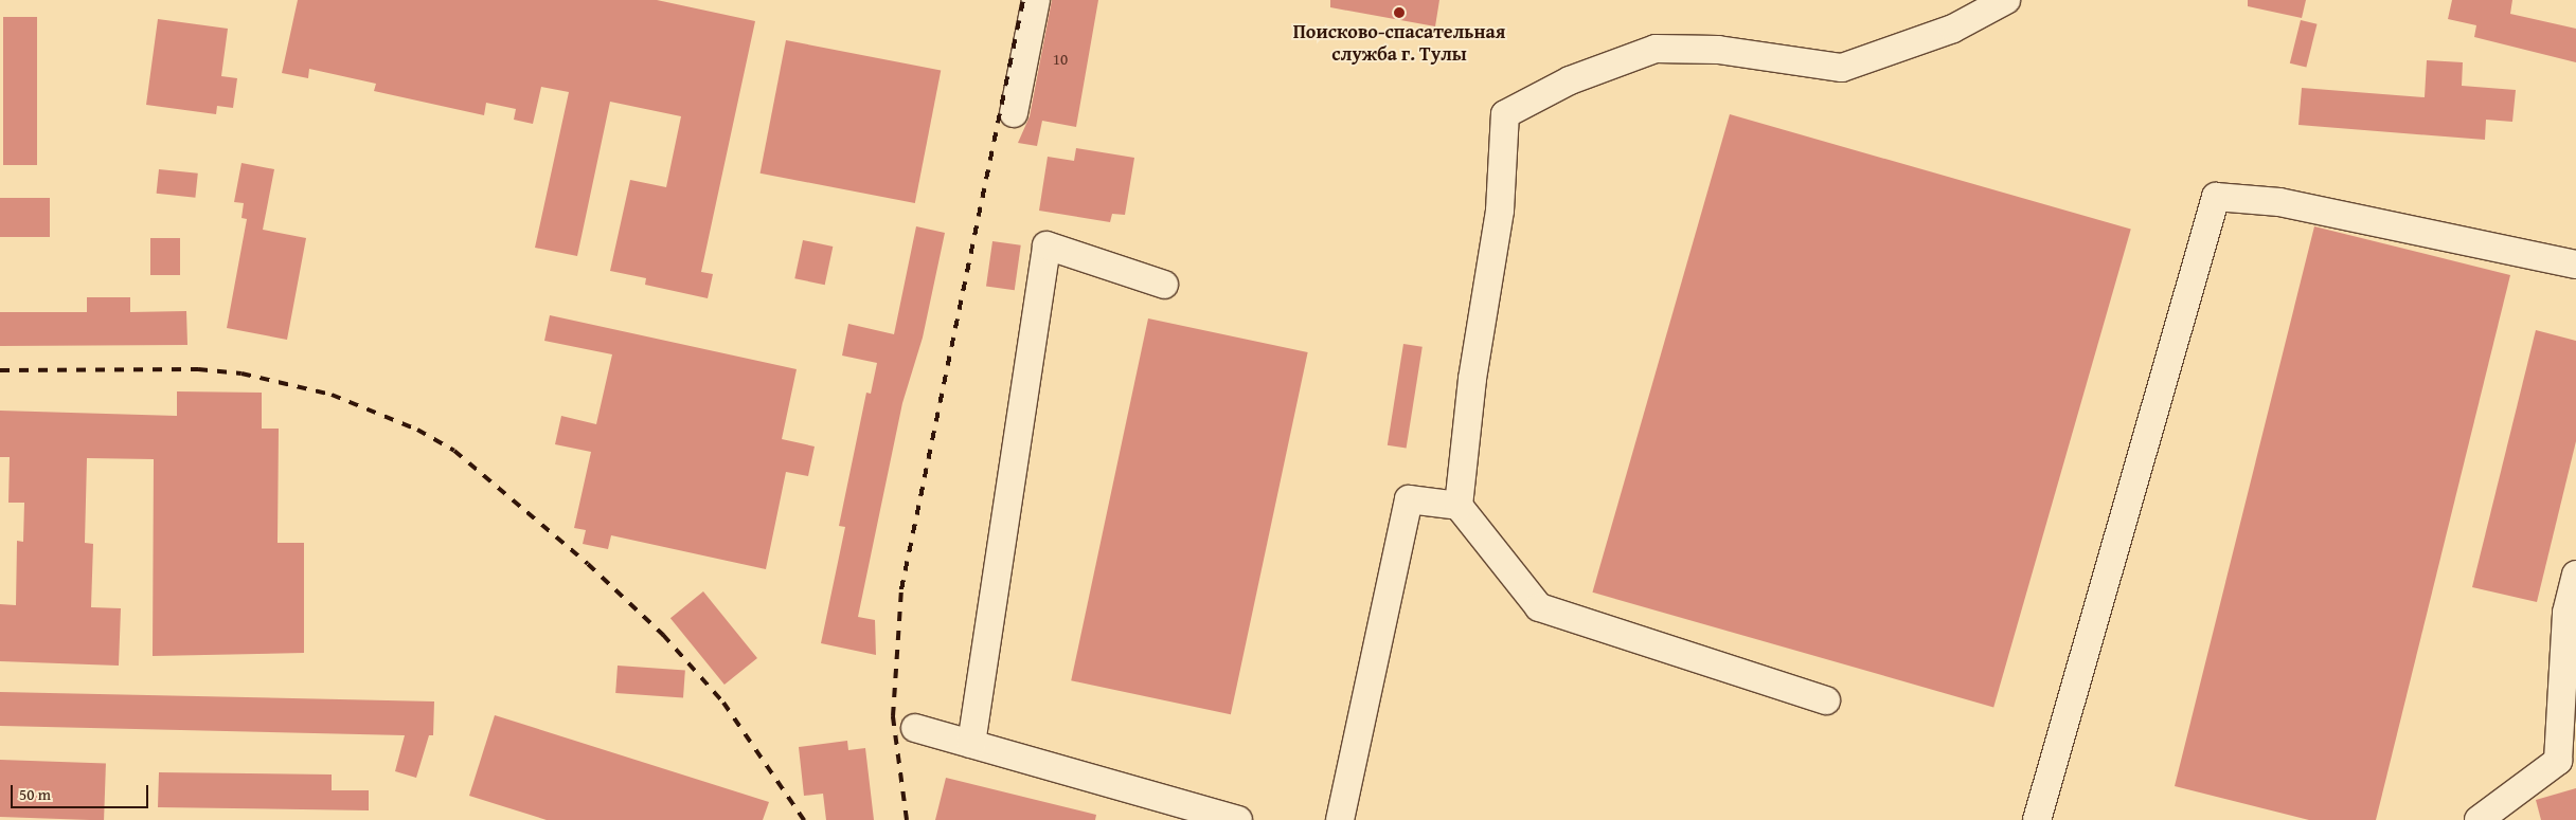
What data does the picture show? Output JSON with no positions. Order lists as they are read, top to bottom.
{
  "places": ["Поисково-спасательная служба г. Тулы"],
  "house_numbers": ["10"],
  "scale_bar": "50 m"
}
